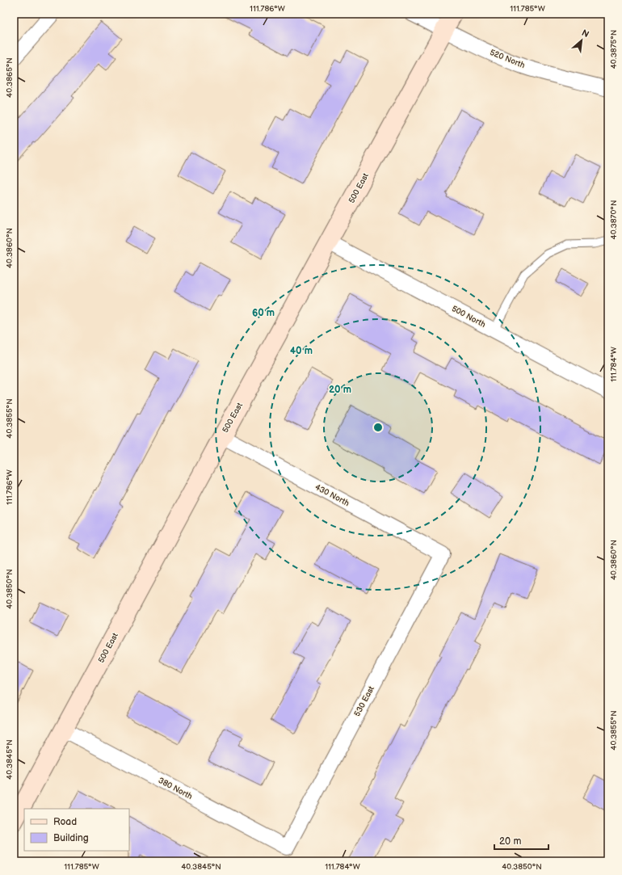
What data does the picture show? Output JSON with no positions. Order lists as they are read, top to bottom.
{
  "streets": {
    "street": [
      "520 North",
      "500 East",
      "500 North",
      "430 North",
      "530 East",
      "380 North"
    ]
  },
  "crossings": [
    ["520 North", "500 East"],
    ["500 East", "500 North"],
    ["500 East", "430 North"],
    ["500 East", "380 North"],
    ["430 North", "530 East"],
    ["530 East", "380 North"]
  ],
  "legend": ["Road", "Building"],
  "scale_bar": "20 m",
  "north": "top right",
  "coordinates": [
    "111.786°W",
    "111.785°W",
    "40.3875°N",
    "40.3865°N",
    "40.3870°N",
    "40.3860°N",
    "111.784°W",
    "40.3855°N",
    "40.3850°N",
    "40.3845°N"
  ],
  "rings": ["60 m", "40 m", "20 m"]
}
